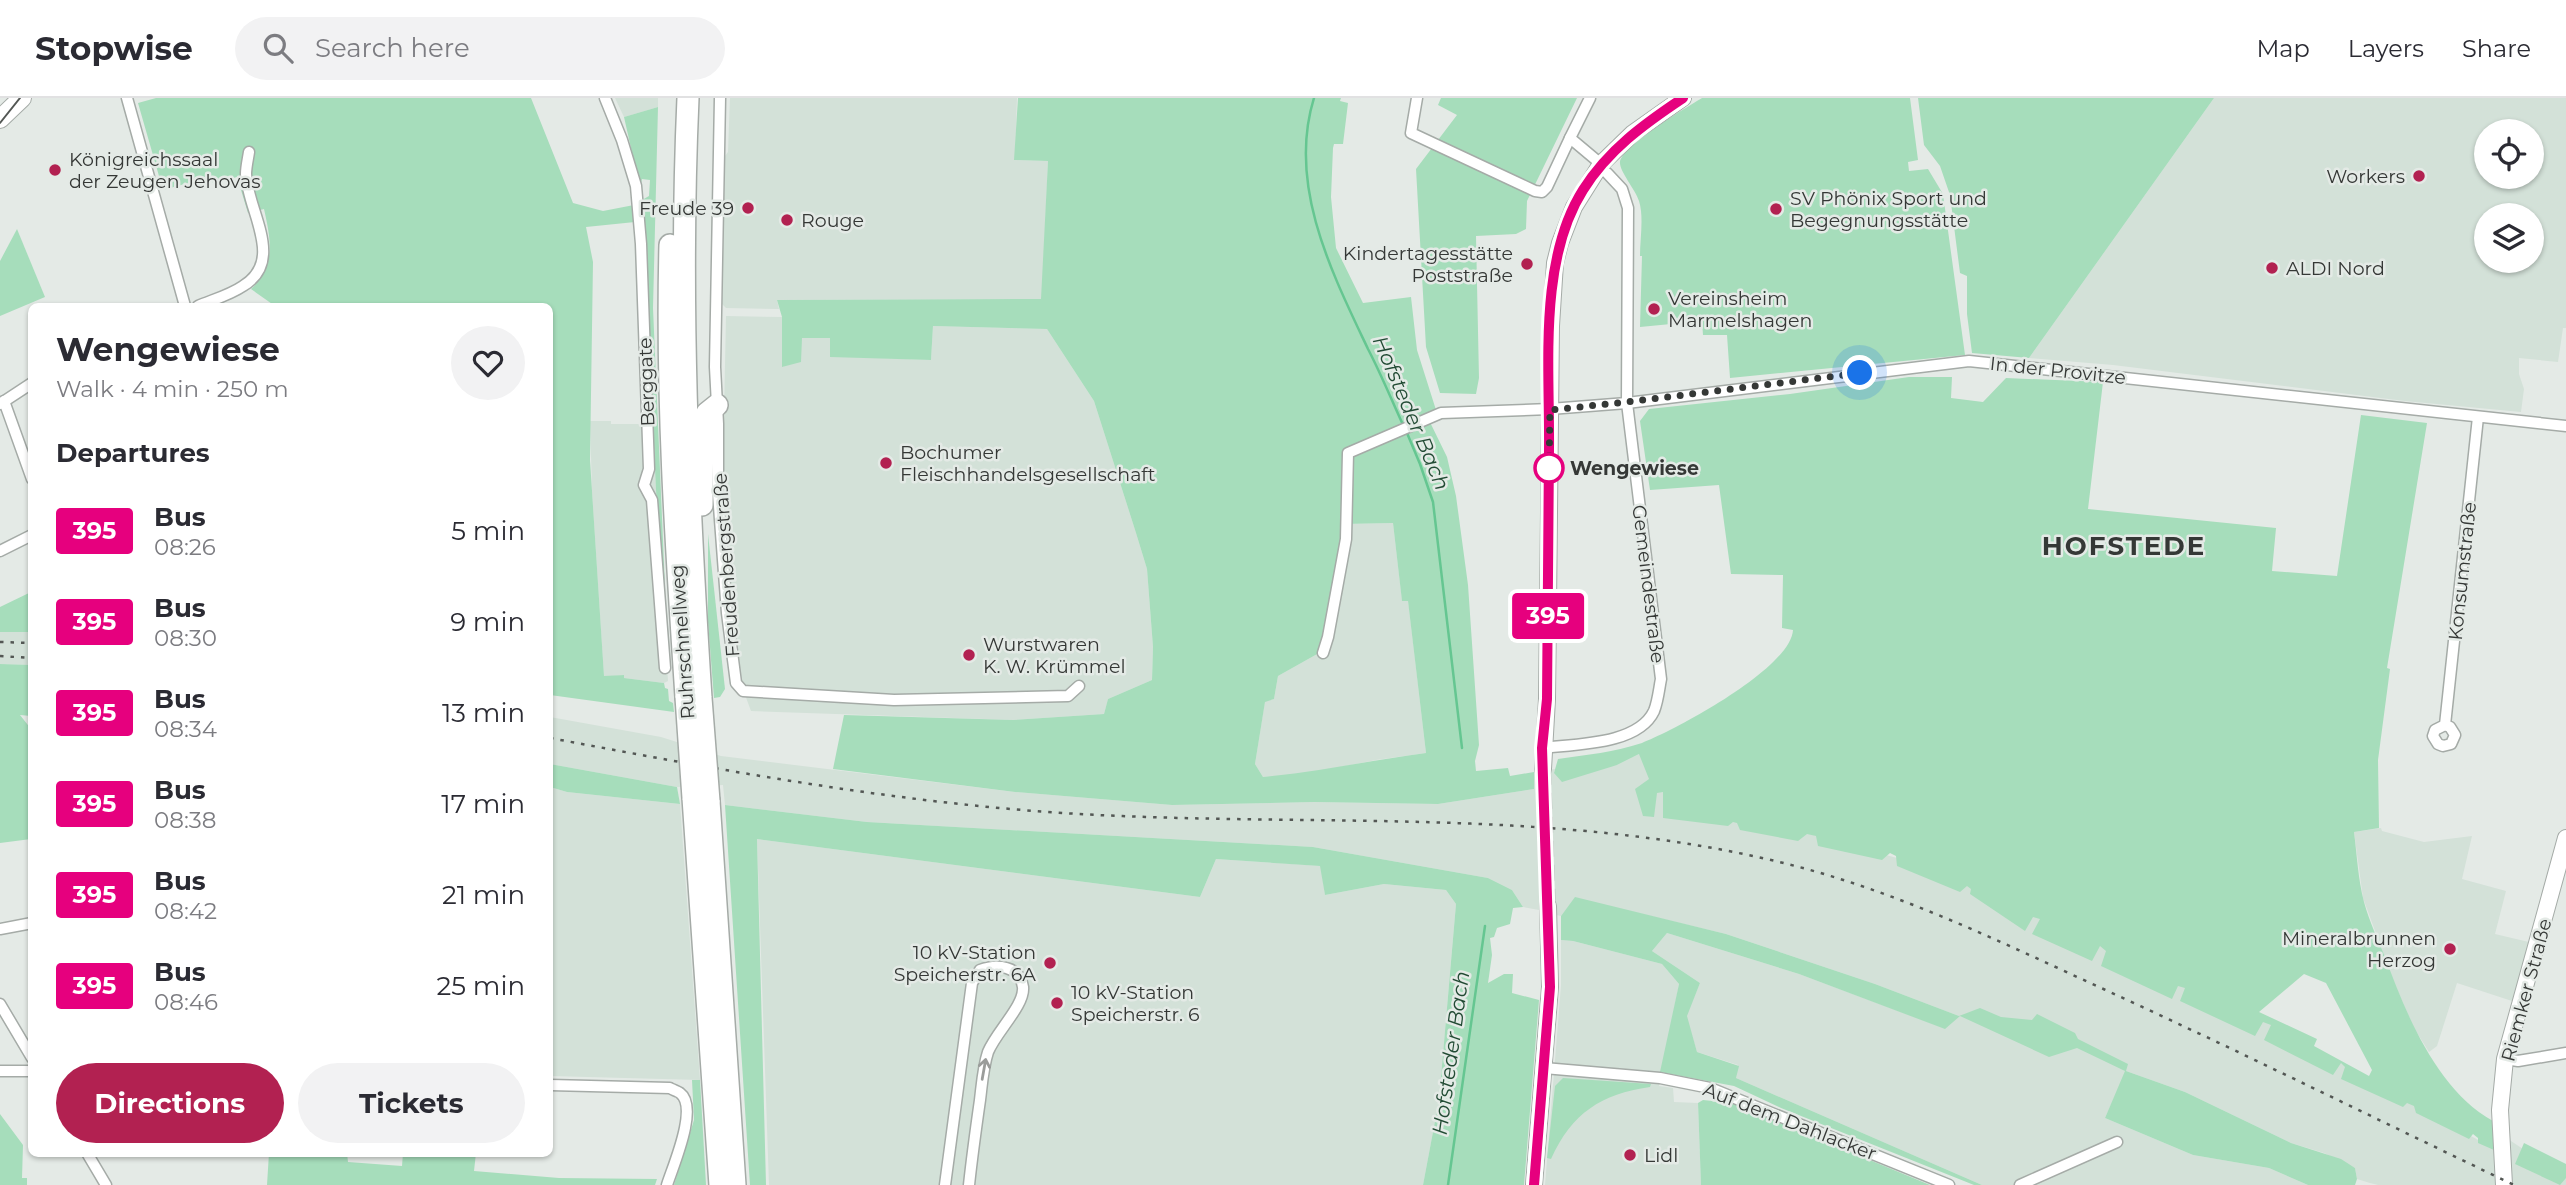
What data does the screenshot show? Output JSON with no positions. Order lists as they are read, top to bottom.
{
  "streets": {
    "highway": ["Ruhrschnellweg"],
    "street": [
      "In der Provitze",
      "Berggate",
      "Freudenbergstraße",
      "Konsumstraße",
      "Gemeindestraße",
      "Riemker Straße",
      "Auf dem Dahlacker"
    ]
  },
  "crossings": [
    ["In der Provitze", "Konsumstraße"],
    ["In der Provitze", "Gemeindestraße"]
  ],
  "districts": ["HOFSTEDE"],
  "water": ["Hofsteder Bach"],
  "places": [
    "Königreichssaal der Zeugen Jehovas",
    "Workers",
    "Freude 39",
    "SV Phönix Sport und Begegnungsstätte",
    "Rouge",
    "Kindertagesstätte Poststraße",
    "ALDI Nord",
    "Vereinsheim Marmelshagen",
    "Bochumer Fleischhandelsgesellschaft",
    "Wengewiese",
    "Wurstwaren K. W. Krümmel",
    "Mineralbrunnen Herzog",
    "10 kV-Station Speicherstr. 6A",
    "10 kV-Station Speicherstr. 6",
    "Lidl"
  ],
  "lines": ["bus line 395"],
  "page": {
    "header": "Stopwise",
    "search": "Search here",
    "nav": ["Map", "Layers", "Share"],
    "on_map": "395",
    "heading": [
      ["Wengewiese", "Walk · 4 min · 250 m"],
      "Departures"
    ],
    "list": [
      {
        "mark": "395",
        "name": "Bus",
        "note": "08:26",
        "value": "5 min"
      },
      {
        "mark": "395",
        "name": "Bus",
        "note": "08:30",
        "value": "9 min"
      },
      {
        "mark": "395",
        "name": "Bus",
        "note": "08:34",
        "value": "13 min"
      },
      {
        "mark": "395",
        "name": "Bus",
        "note": "08:38",
        "value": "17 min"
      },
      {
        "mark": "395",
        "name": "Bus",
        "note": "08:42",
        "value": "21 min"
      },
      {
        "mark": "395",
        "name": "Bus",
        "note": "08:46",
        "value": "25 min"
      }
    ],
    "buttons": ["Directions", "Tickets"]
  }
}
